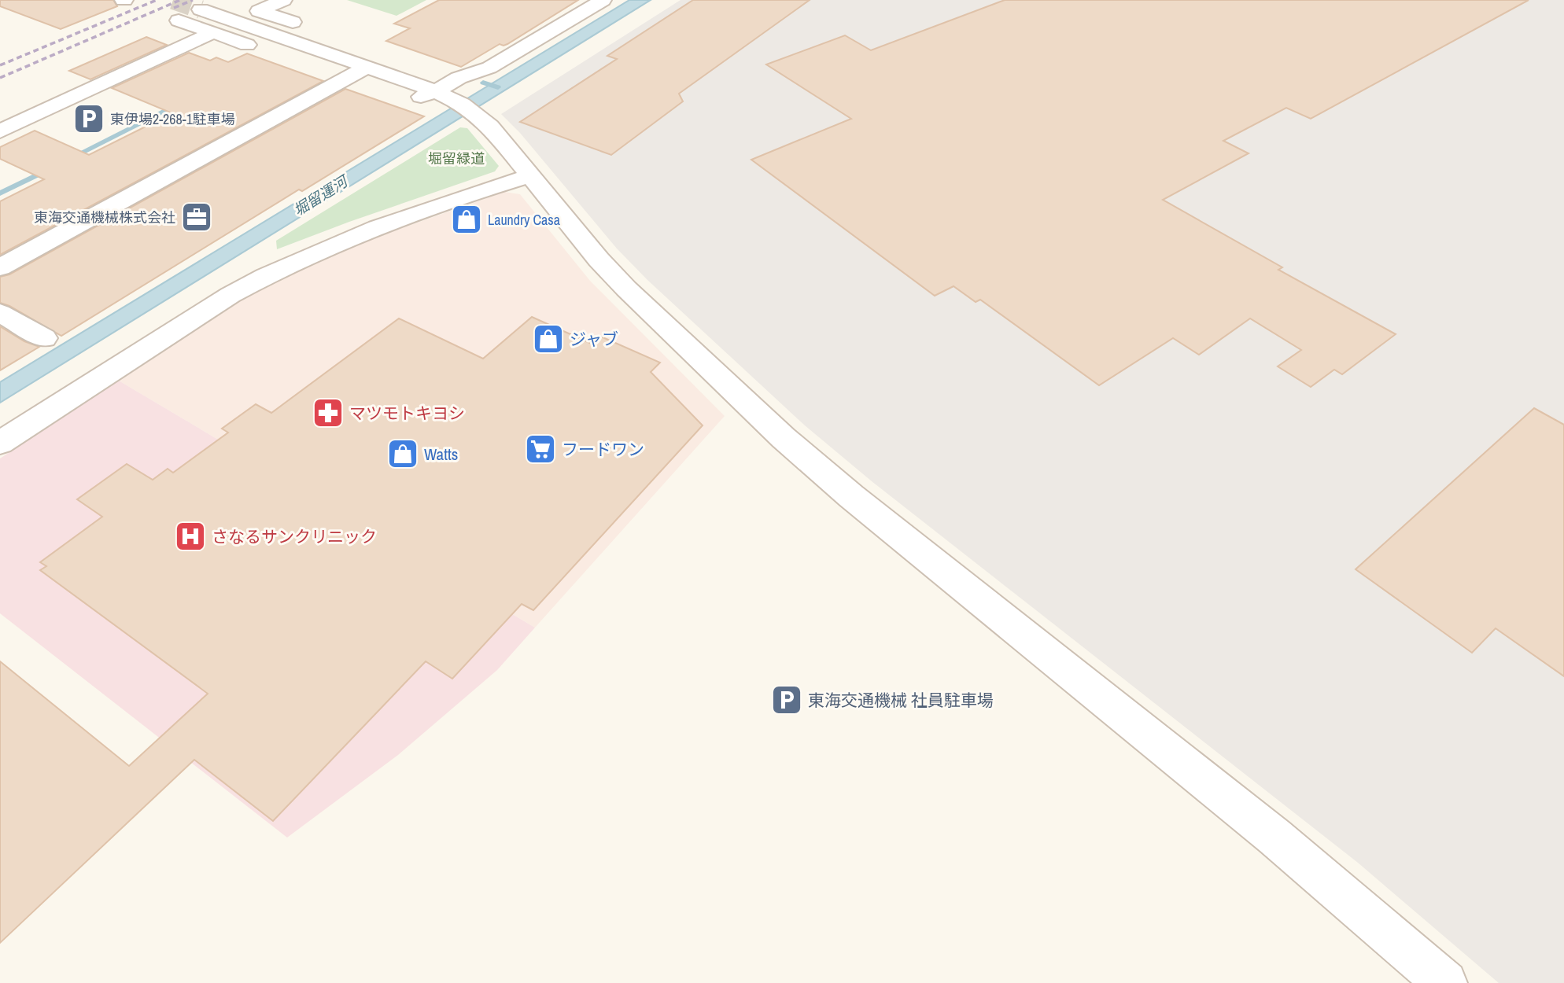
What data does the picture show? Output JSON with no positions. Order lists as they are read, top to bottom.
{
  "water": ["堀留運河"],
  "parks": ["堀留緑道"],
  "places": {
    "parking": ["東伊場2-268-1駐車場", "東海交通機械 社員駐車場"],
    "office": ["東海交通機械株式会社"],
    "shop": ["Laundry Casa", "ジャブ", "Watts"],
    "pharmacy": ["マツモトキヨシ"],
    "supermarket": ["フードワン"],
    "hospital": ["さなるサンクリニック"]
  }
}
